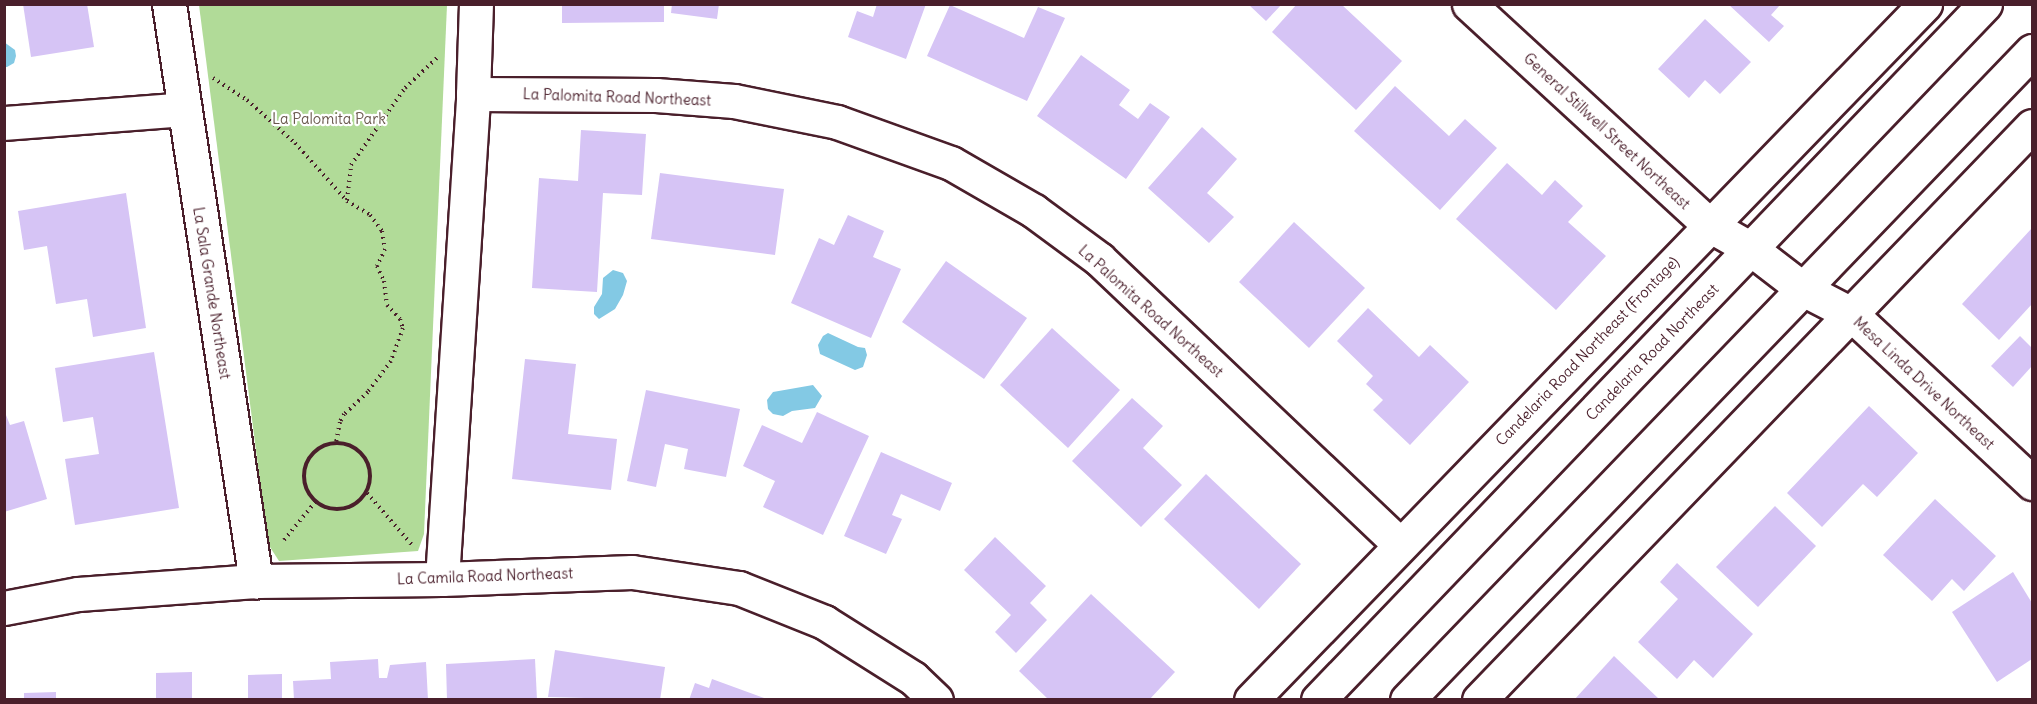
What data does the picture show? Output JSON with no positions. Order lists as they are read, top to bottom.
{
  "streets": {
    "street": [
      "La Palomita Road Northeast",
      "General Stillwell Street Northeast",
      "La Sala Grande Northeast",
      "Candelaria Road Northeast (Frontage)",
      "Candelaria Road Northeast",
      "Mesa Linda Drive Northeast",
      "La Camila Road Northeast"
    ]
  },
  "crossings": [
    ["La Palomita Road Northeast", "Candelaria Road Northeast (Frontage)"],
    ["General Stillwell Street Northeast", "Candelaria Road Northeast (Frontage)"],
    ["General Stillwell Street Northeast", "Candelaria Road Northeast"],
    ["General Stillwell Street Northeast", "Mesa Linda Drive Northeast"],
    ["La Sala Grande Northeast", "La Camila Road Northeast"],
    ["Candelaria Road Northeast", "Mesa Linda Drive Northeast"]
  ],
  "parks": ["La Palomita Park"]
}
